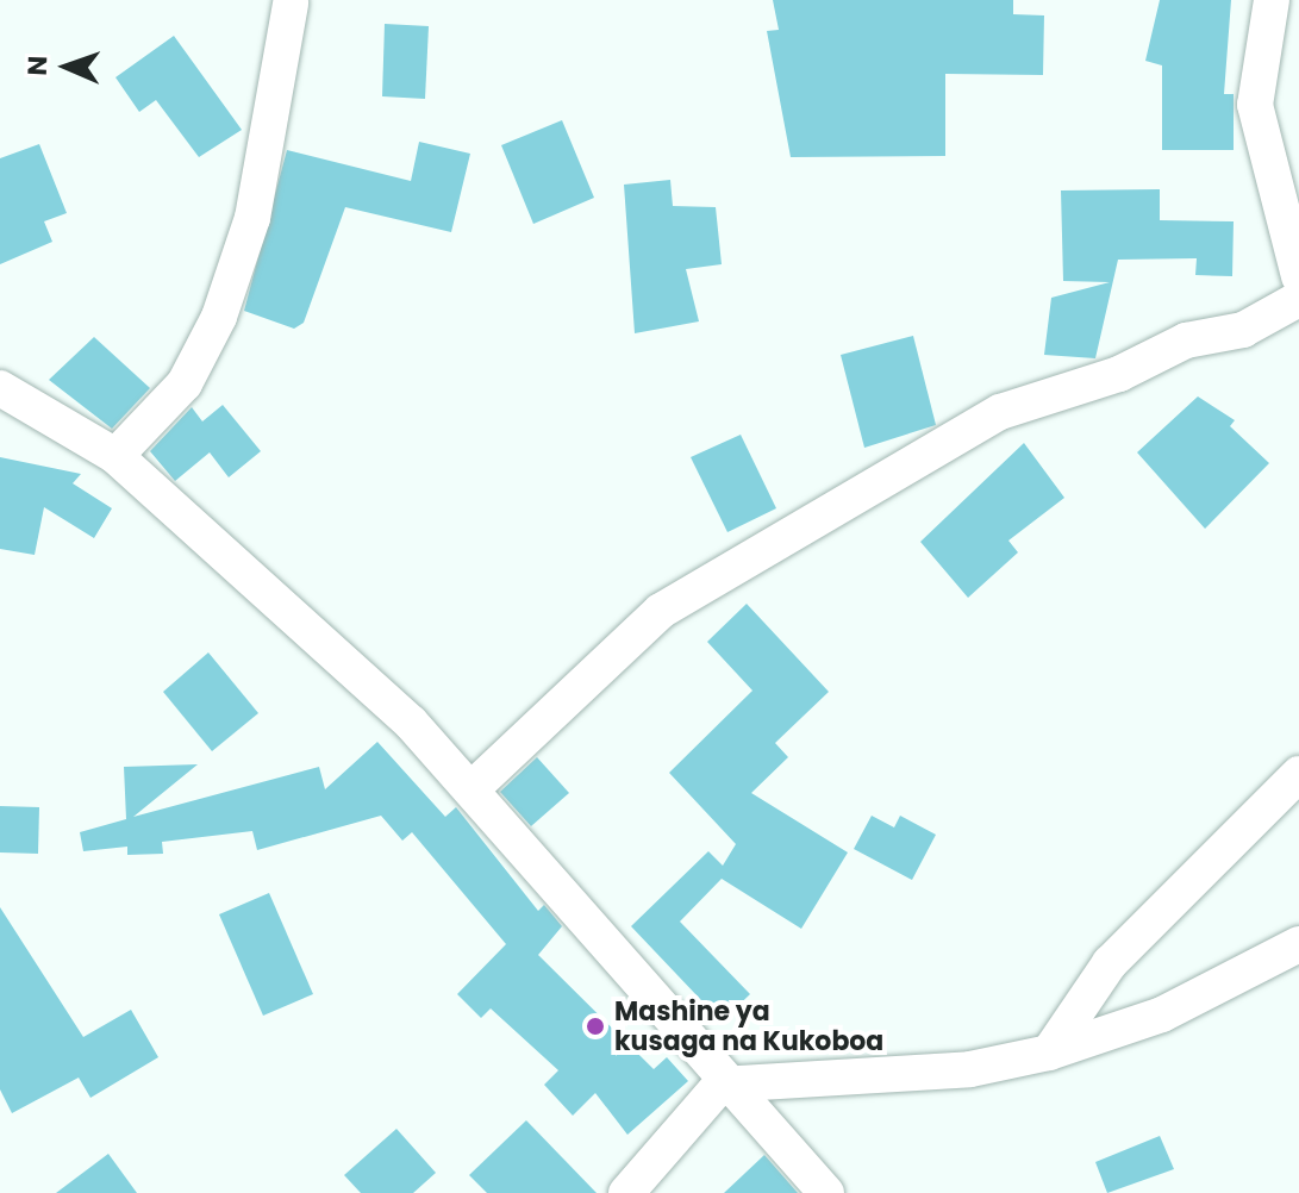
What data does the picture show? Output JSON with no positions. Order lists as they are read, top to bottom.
{
  "places": ["Mashine ya kusaga na Kukoboa"],
  "north": "left"
}
